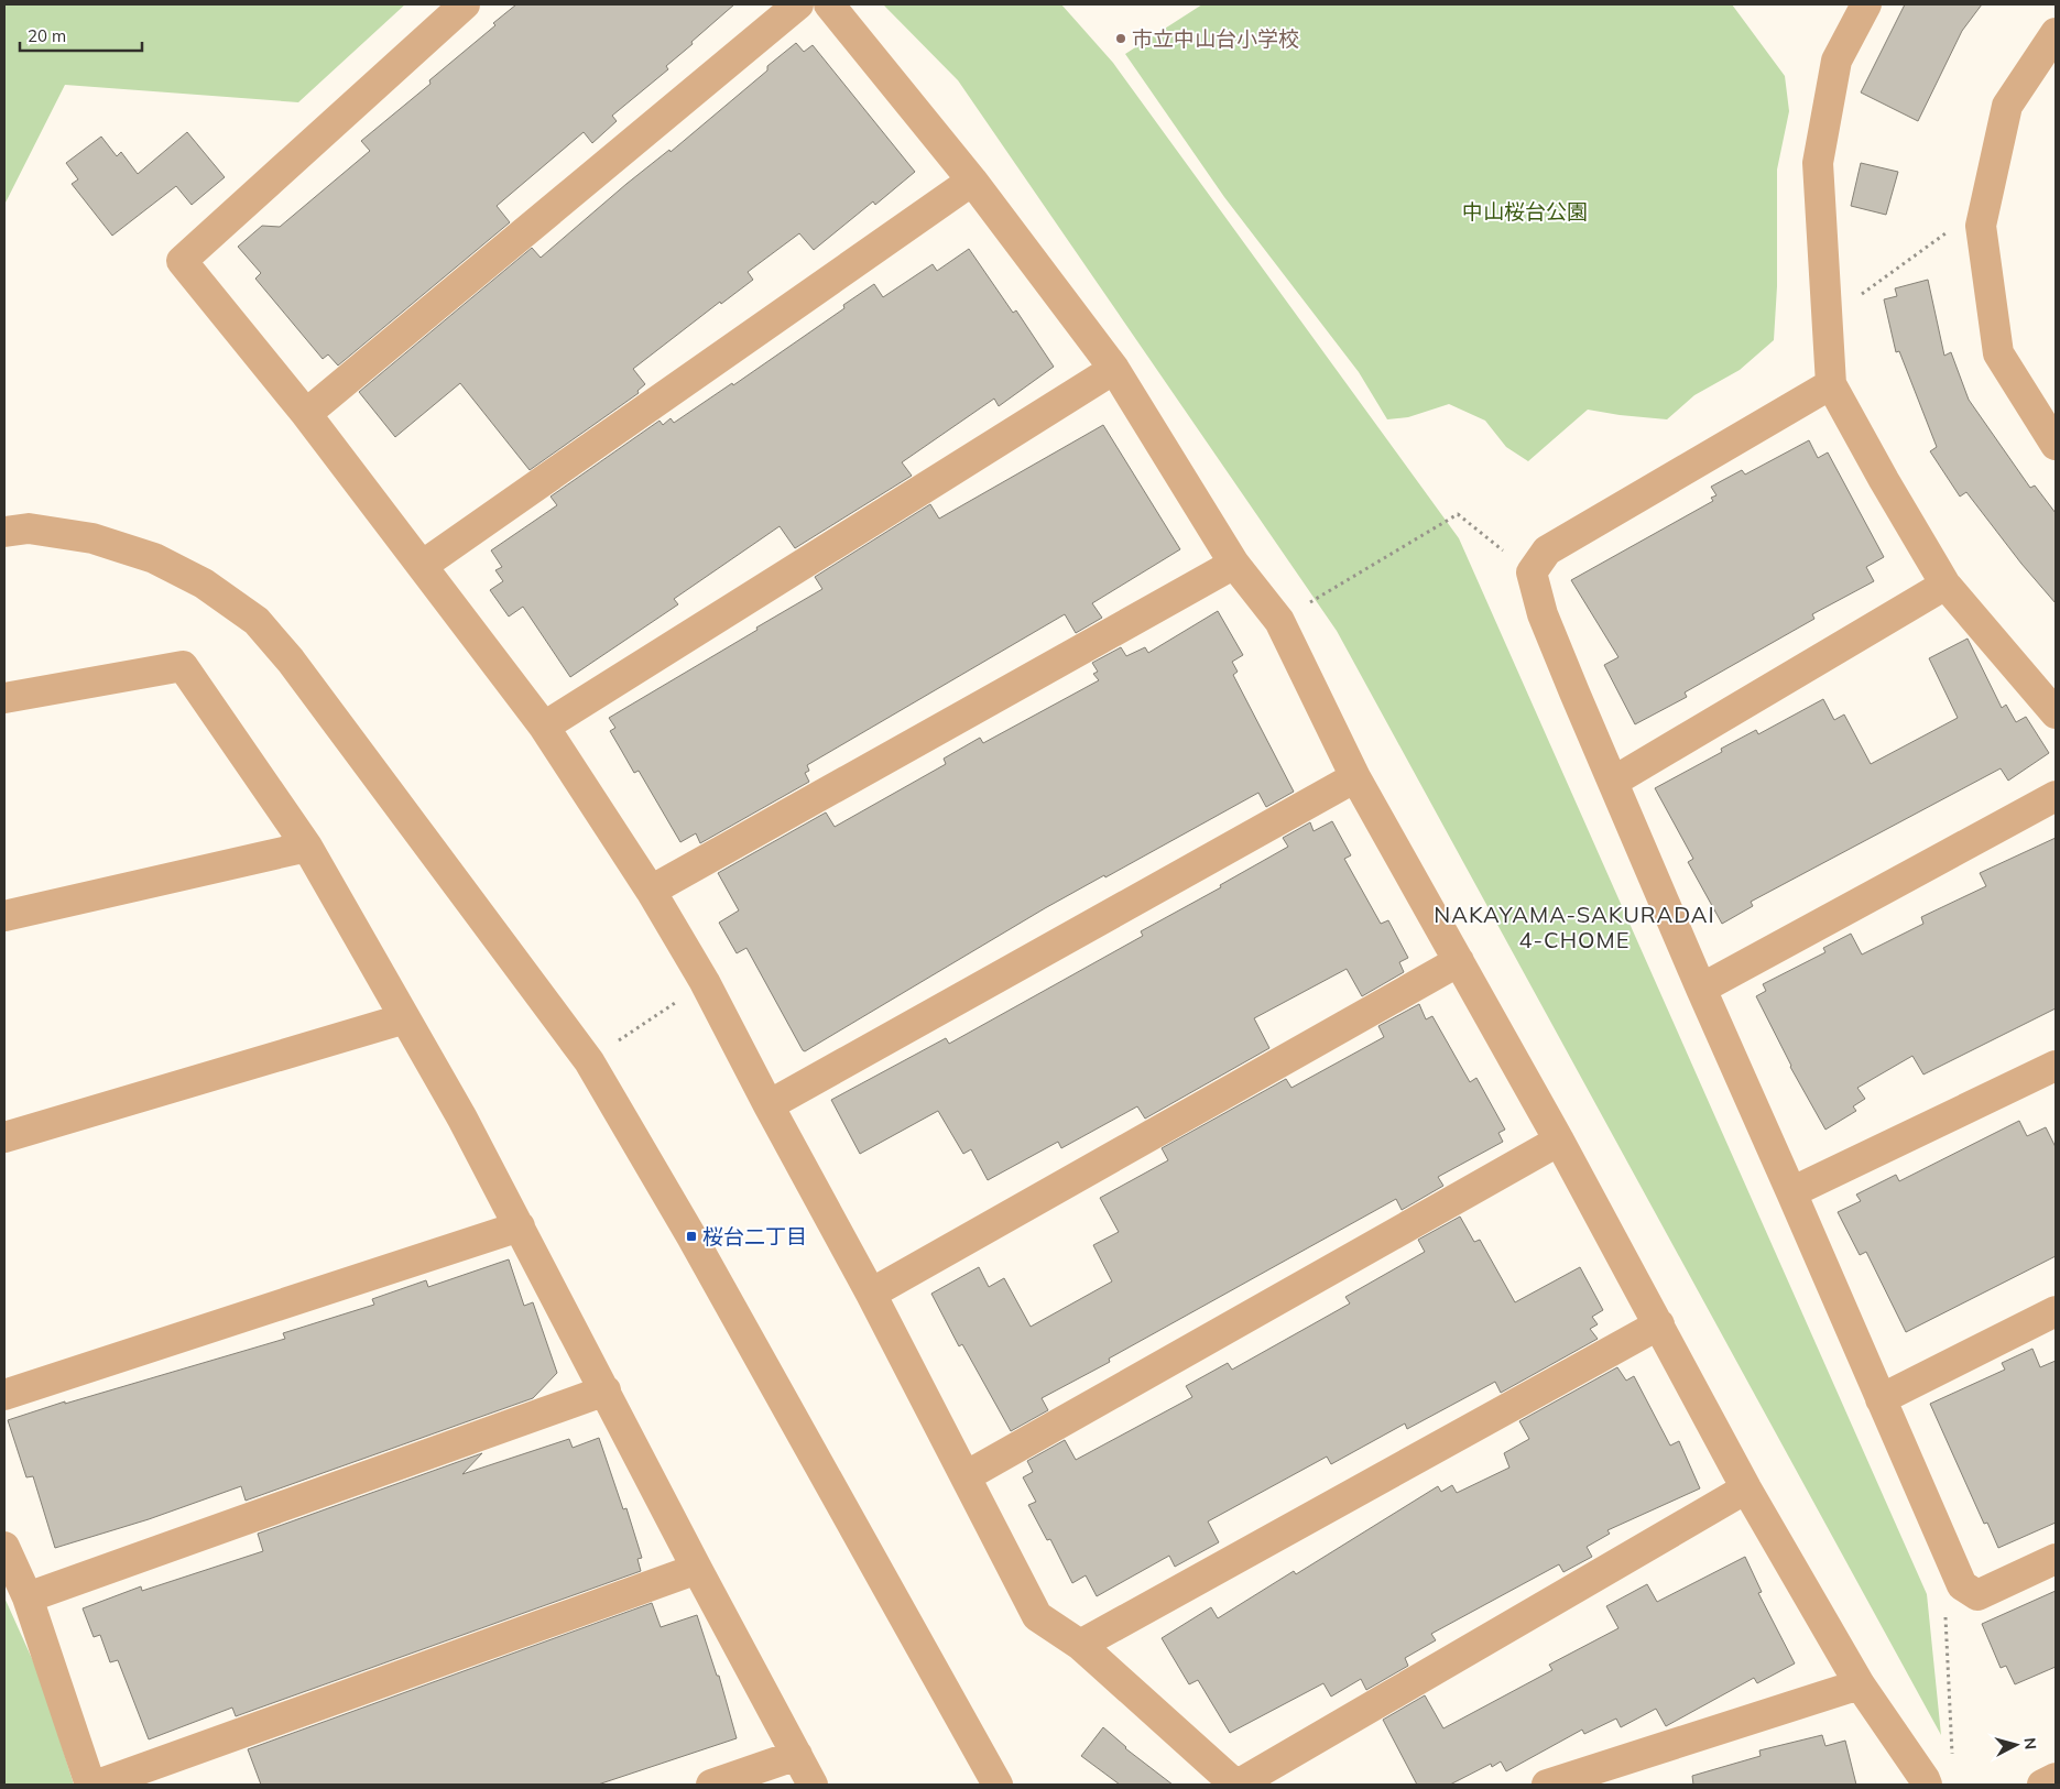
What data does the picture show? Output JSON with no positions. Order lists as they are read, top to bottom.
{
  "districts": ["NAKAYAMA-SAKURADAI 4-CHOME"],
  "parks": ["中山桜台公園"],
  "places": {
    "other": ["市立中山台小学校"],
    "transit": ["桜台二丁目"]
  },
  "scale_bar": "20 m",
  "north": "right"
}
